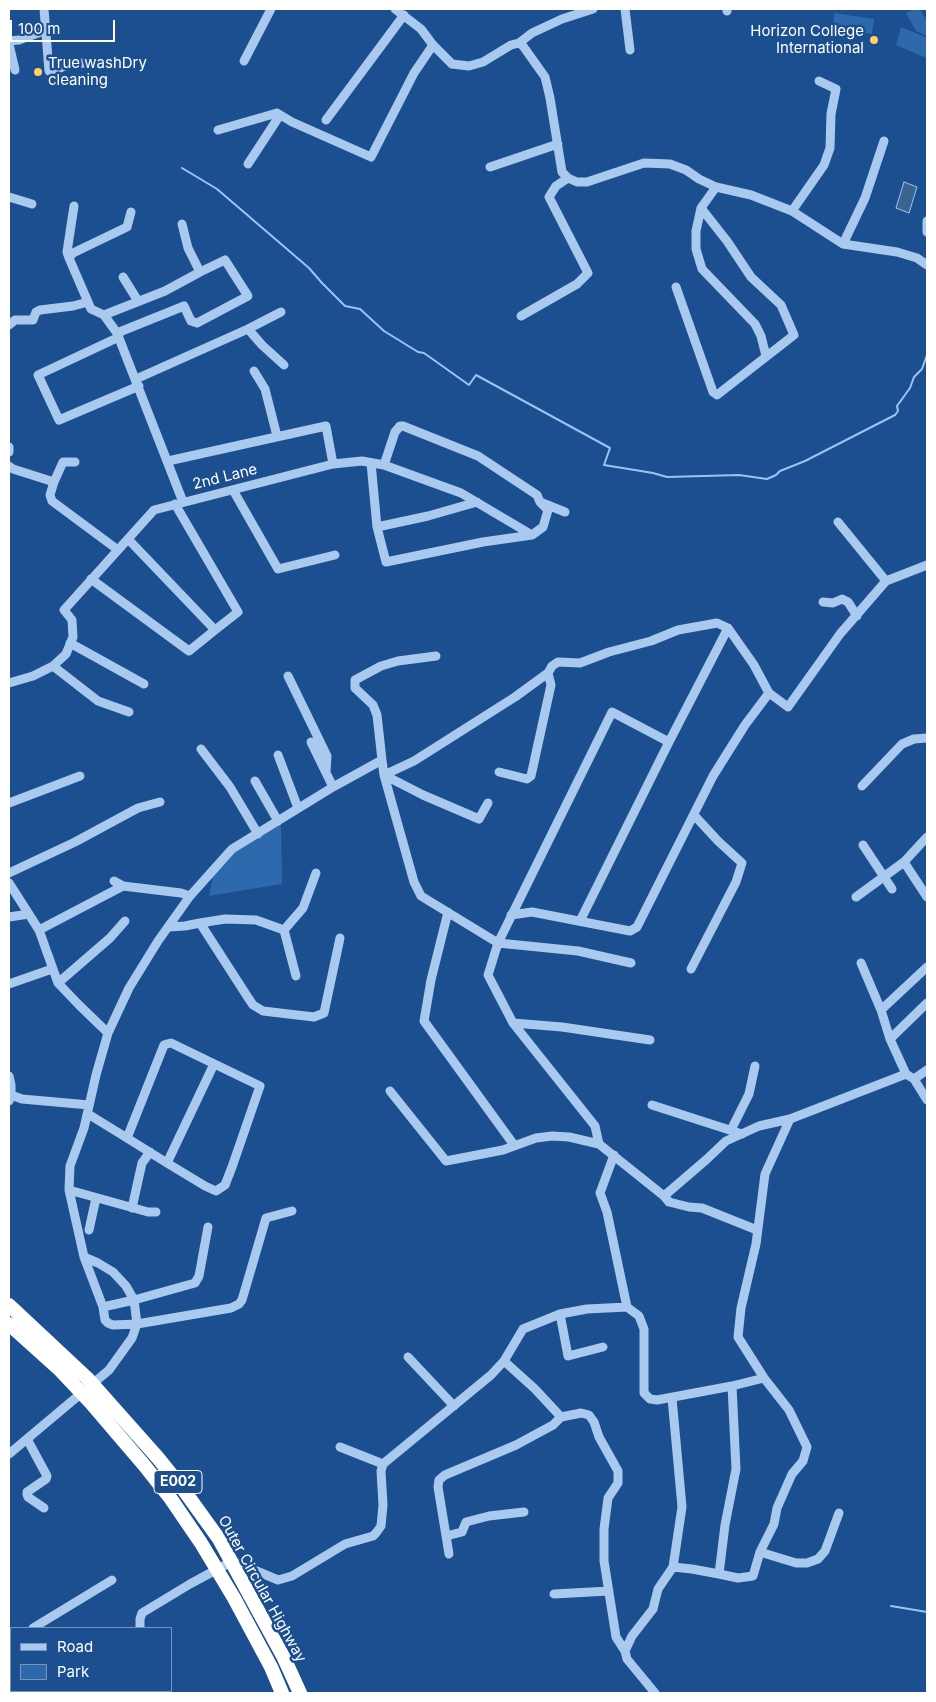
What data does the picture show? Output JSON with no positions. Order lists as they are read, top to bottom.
{
  "streets": {
    "highway": ["E002", "Outer Circular Highway"],
    "street": ["2nd Lane"]
  },
  "places": ["Horizon College International", "True washDry cleaning"],
  "legend": ["Road", "Park"],
  "scale_bar": "100 m"
}
